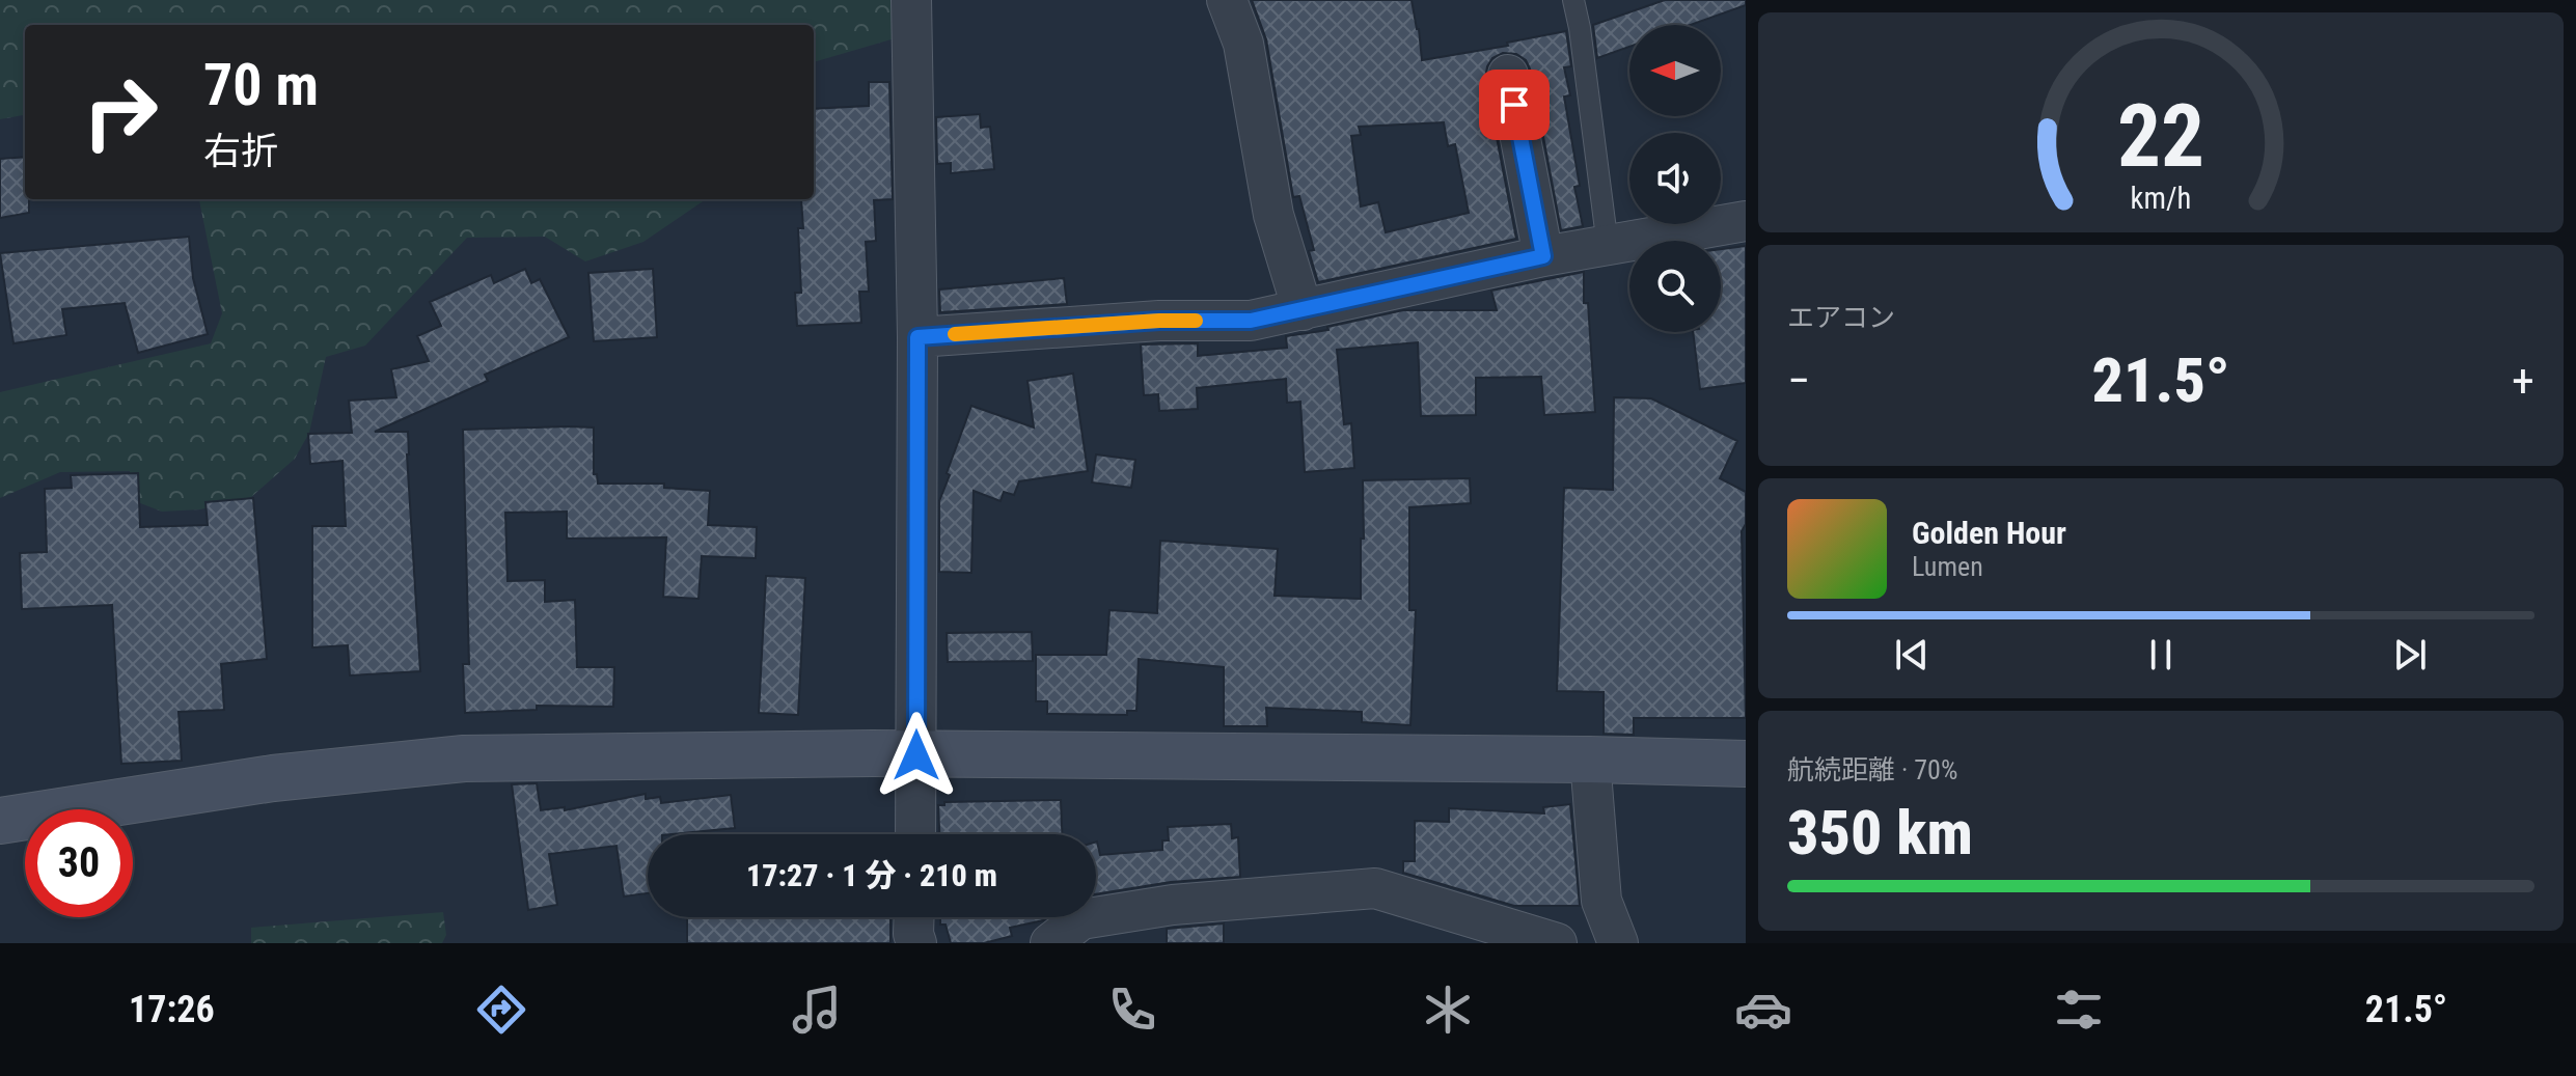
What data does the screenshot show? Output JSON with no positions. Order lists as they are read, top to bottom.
{
  "north": "left",
  "page": {
    "turn": ["70 m", "右折"],
    "tile": [
      "エアコン",
      ["航続距離 · 70%", "350 km"]
    ],
    "heat": ["−", "21.5°", "+"],
    "song": ["Golden Hour", "Lumen"],
    "limit": "30",
    "trip": "17:27 · 1 分 · 210 m",
    "tabs": ["17:26", "21.5°"],
    "gauge": ["22", "km/h"]
  }
}
